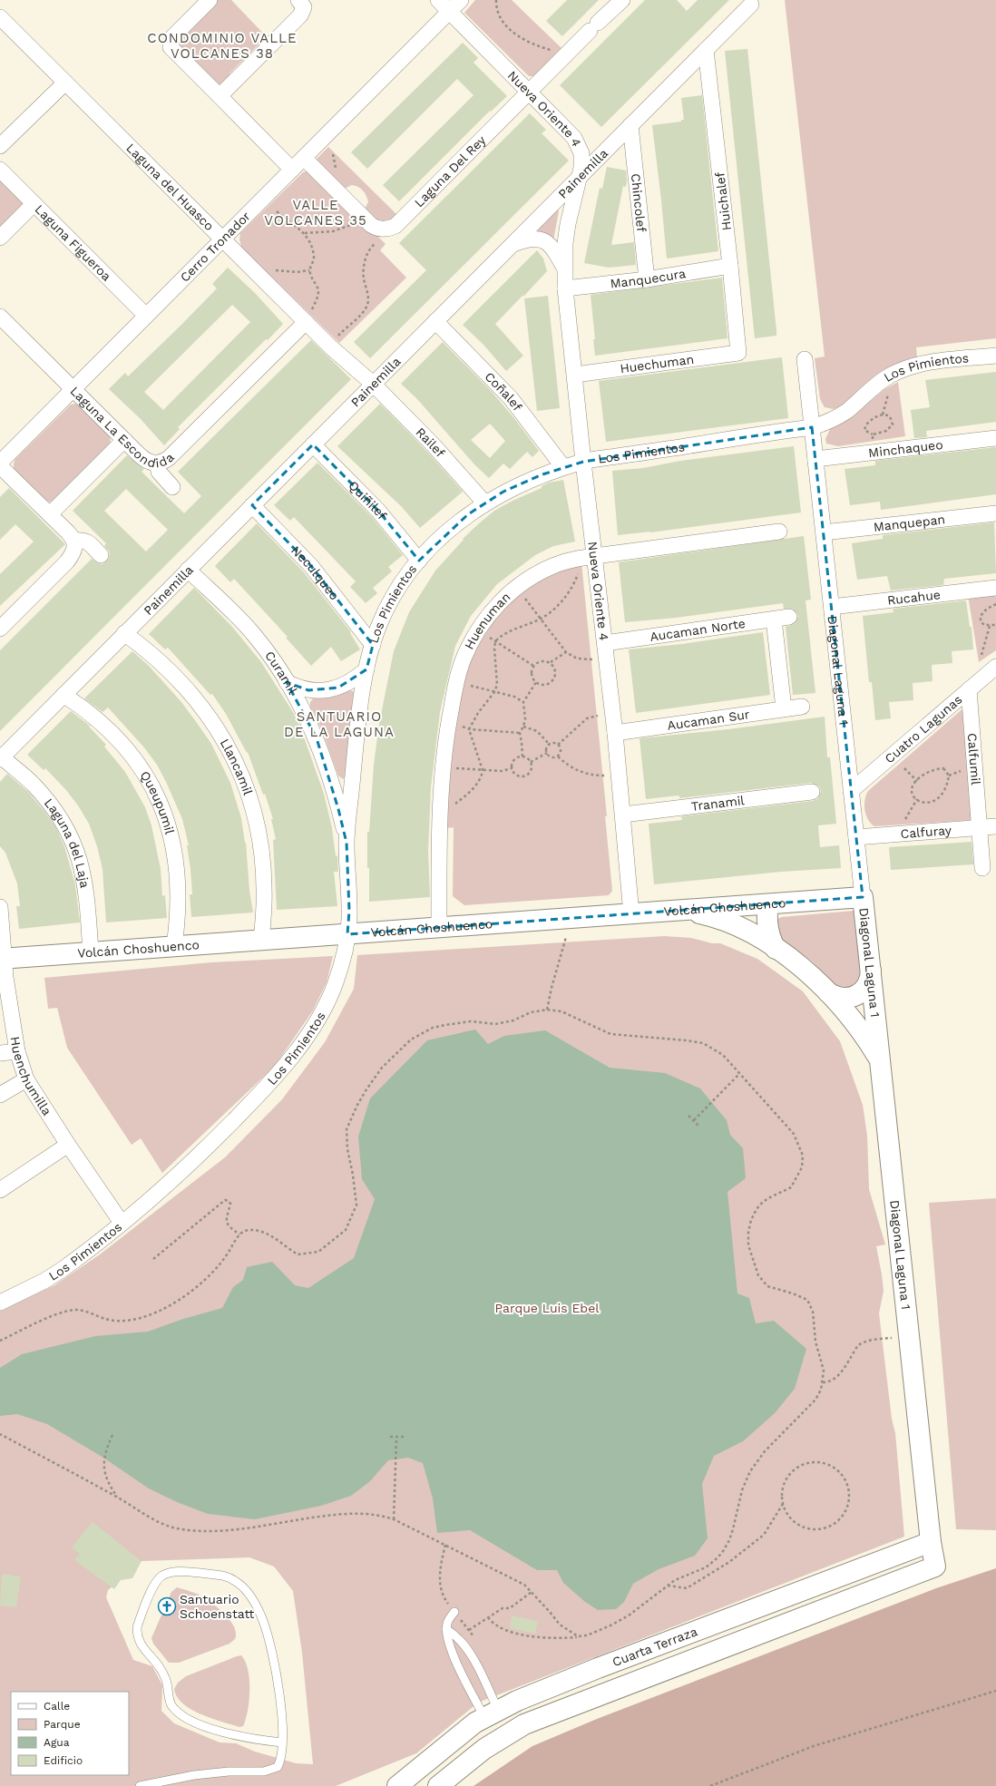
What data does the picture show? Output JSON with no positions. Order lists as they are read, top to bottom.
{
  "streets": {
    "street": [
      "Nueva Oriente 4",
      "Laguna Del Rey",
      "Painemilla",
      "Laguna del Huasco",
      "Huichalef",
      "Chincolef",
      "Laguna Figueroa",
      "Cerro Tronador",
      "Manquecura",
      "Huechuman",
      "Los Pimientos",
      "Coñalef",
      "Laguna La Escondida",
      "Railef",
      "Minchaqueo",
      "Quiñilef",
      "Manquepan",
      "Neculqueo",
      "Rucahue",
      "Huenuman",
      "Aucaman Norte",
      "Diagonal Laguna 1",
      "Curamil",
      "Aucaman Sur",
      "Cuatro Lagunas",
      "Calfumil",
      "Llancamil",
      "Queupumil",
      "Tranamil",
      "Calfuray",
      "Laguna del Laja",
      "Volcán Choshuenco",
      "Huenchumilla",
      "Cuarta Terraza"
    ]
  },
  "crossings": [
    ["Nueva Oriente 4", "Laguna Del Rey"],
    ["Nueva Oriente 4", "Painemilla"],
    ["Nueva Oriente 4", "Cerro Tronador"],
    ["Nueva Oriente 4", "Manquecura"],
    ["Nueva Oriente 4", "Huechuman"],
    ["Nueva Oriente 4", "Los Pimientos"],
    ["Nueva Oriente 4", "Huenuman"],
    ["Nueva Oriente 4", "Aucaman Norte"],
    ["Nueva Oriente 4", "Aucaman Sur"],
    ["Nueva Oriente 4", "Tranamil"],
    ["Nueva Oriente 4", "Volcán Choshuenco"],
    ["Painemilla", "Laguna del Huasco"],
    ["Painemilla", "Huichalef"],
    ["Painemilla", "Chincolef"],
    ["Painemilla", "Coñalef"],
    ["Painemilla", "Railef"],
    ["Painemilla", "Quiñilef"],
    ["Painemilla", "Neculqueo"],
    ["Painemilla", "Curamil"],
    ["Painemilla", "Llancamil"],
    ["Painemilla", "Queupumil"],
    ["Painemilla", "Laguna del Laja"],
    ["Laguna del Huasco", "Cerro Tronador"],
    ["Laguna del Huasco", "Laguna La Escondida"],
    ["Laguna del Huasco", "Railef"],
    ["Huichalef", "Manquecura"],
    ["Huichalef", "Huechuman"],
    ["Chincolef", "Manquecura"],
    ["Laguna Figueroa", "Cerro Tronador"],
    ["Cerro Tronador", "Laguna La Escondida"],
    ["Los Pimientos", "Coñalef"],
    ["Los Pimientos", "Railef"],
    ["Los Pimientos", "Quiñilef"],
    ["Los Pimientos", "Neculqueo"],
    ["Los Pimientos", "Diagonal Laguna 1"],
    ["Los Pimientos", "Curamil"],
    ["Los Pimientos", "Volcán Choshuenco"],
    ["Los Pimientos", "Huenchumilla"],
    ["Minchaqueo", "Diagonal Laguna 1"],
    ["Manquepan", "Diagonal Laguna 1"],
    ["Rucahue", "Diagonal Laguna 1"],
    ["Huenuman", "Volcán Choshuenco"],
    ["Diagonal Laguna 1", "Cuatro Lagunas"],
    ["Diagonal Laguna 1", "Calfuray"],
    ["Diagonal Laguna 1", "Volcán Choshuenco"],
    ["Diagonal Laguna 1", "Cuarta Terraza"],
    ["Cuatro Lagunas", "Calfumil"],
    ["Calfumil", "Calfuray"],
    ["Llancamil", "Volcán Choshuenco"],
    ["Queupumil", "Volcán Choshuenco"],
    ["Laguna del Laja", "Volcán Choshuenco"],
    ["Volcán Choshuenco", "Huenchumilla"]
  ],
  "districts": ["CONDOMINIO VALLE VOLCANES 38", "VALLE VOLCANES 35", "SANTUARIO DE LA LAGUNA"],
  "parks": ["Parque Luis Ebel"],
  "places": {
    "church": ["Santuario Schoenstatt"]
  },
  "legend": [
    "Calle",
    "Parque",
    "Agua",
    "Edificio"
  ]
}
